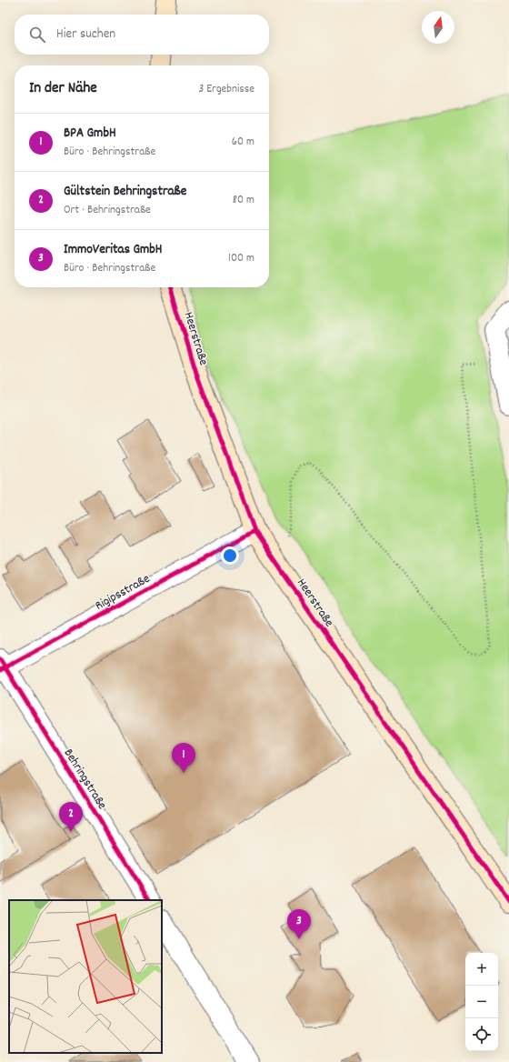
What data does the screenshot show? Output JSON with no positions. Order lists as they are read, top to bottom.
{
  "streets": {
    "street": ["Heerstraße", "Rigipsstraße", "Behringstraße"]
  },
  "crossings": [
    ["Heerstraße", "Rigipsstraße"],
    ["Rigipsstraße", "Behringstraße"]
  ],
  "north": "top",
  "page": {
    "search": "Hier suchen",
    "heading": ["In der Nähe", "3 Ergebnisse"],
    "list": [
      {
        "mark": "1",
        "name": "BPA GmbH",
        "note": "Büro · Behringstraße",
        "value": "60 m"
      },
      {
        "mark": "2",
        "name": "Gültstein Behringstraße",
        "note": "Ort · Behringstraße",
        "value": "80 m"
      },
      {
        "mark": "3",
        "name": "ImmoVeritas GmbH",
        "note": "Büro · Behringstraße",
        "value": "100 m"
      }
    ],
    "pins": ["1", "2", "3"],
    "map_buttons": ["+", "−"]
  }
}
